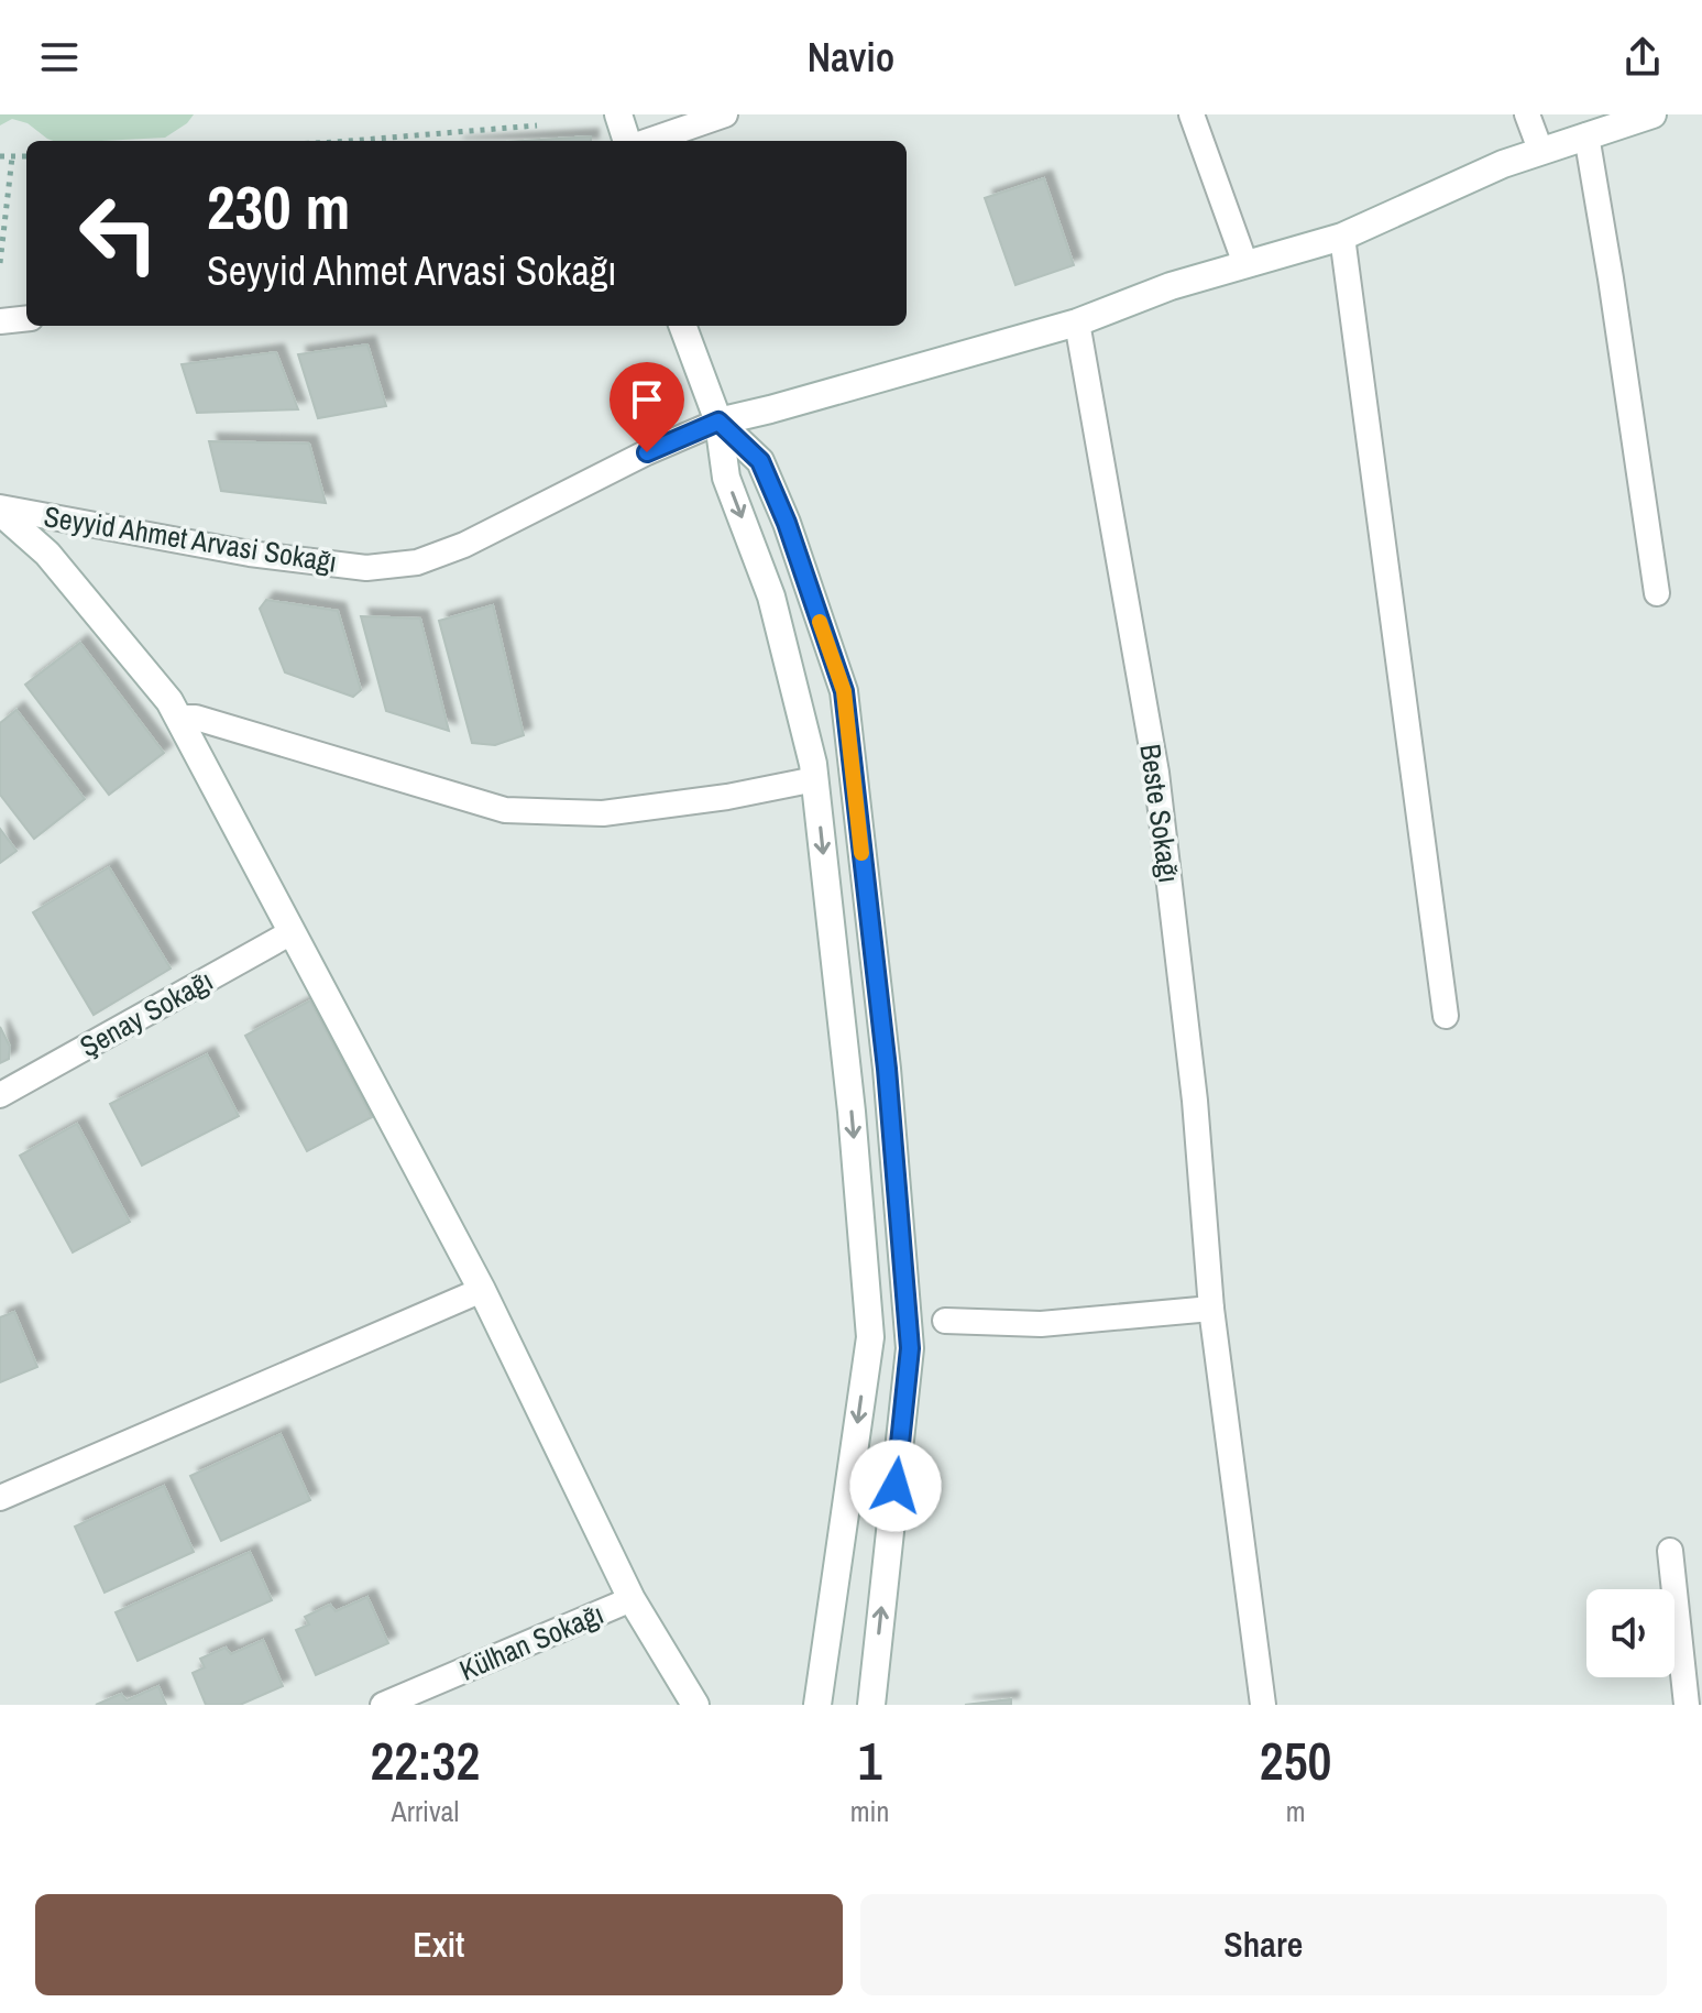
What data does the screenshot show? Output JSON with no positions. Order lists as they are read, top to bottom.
{
  "streets": {
    "street": [
      "Seyyid Ahmet Arvasi Sokağı",
      "Beste Sokağı",
      "Şenay Sokağı",
      "Külhan Sokağı"
    ]
  },
  "page": {
    "header": "Navio",
    "turn": ["230 m", "Seyyid Ahmet Arvasi Sokağı"],
    "eta": [
      "22:32",
      "Arrival",
      "1",
      "min",
      "250",
      "m"
    ],
    "buttons": ["Exit", "Share"]
  }
}
